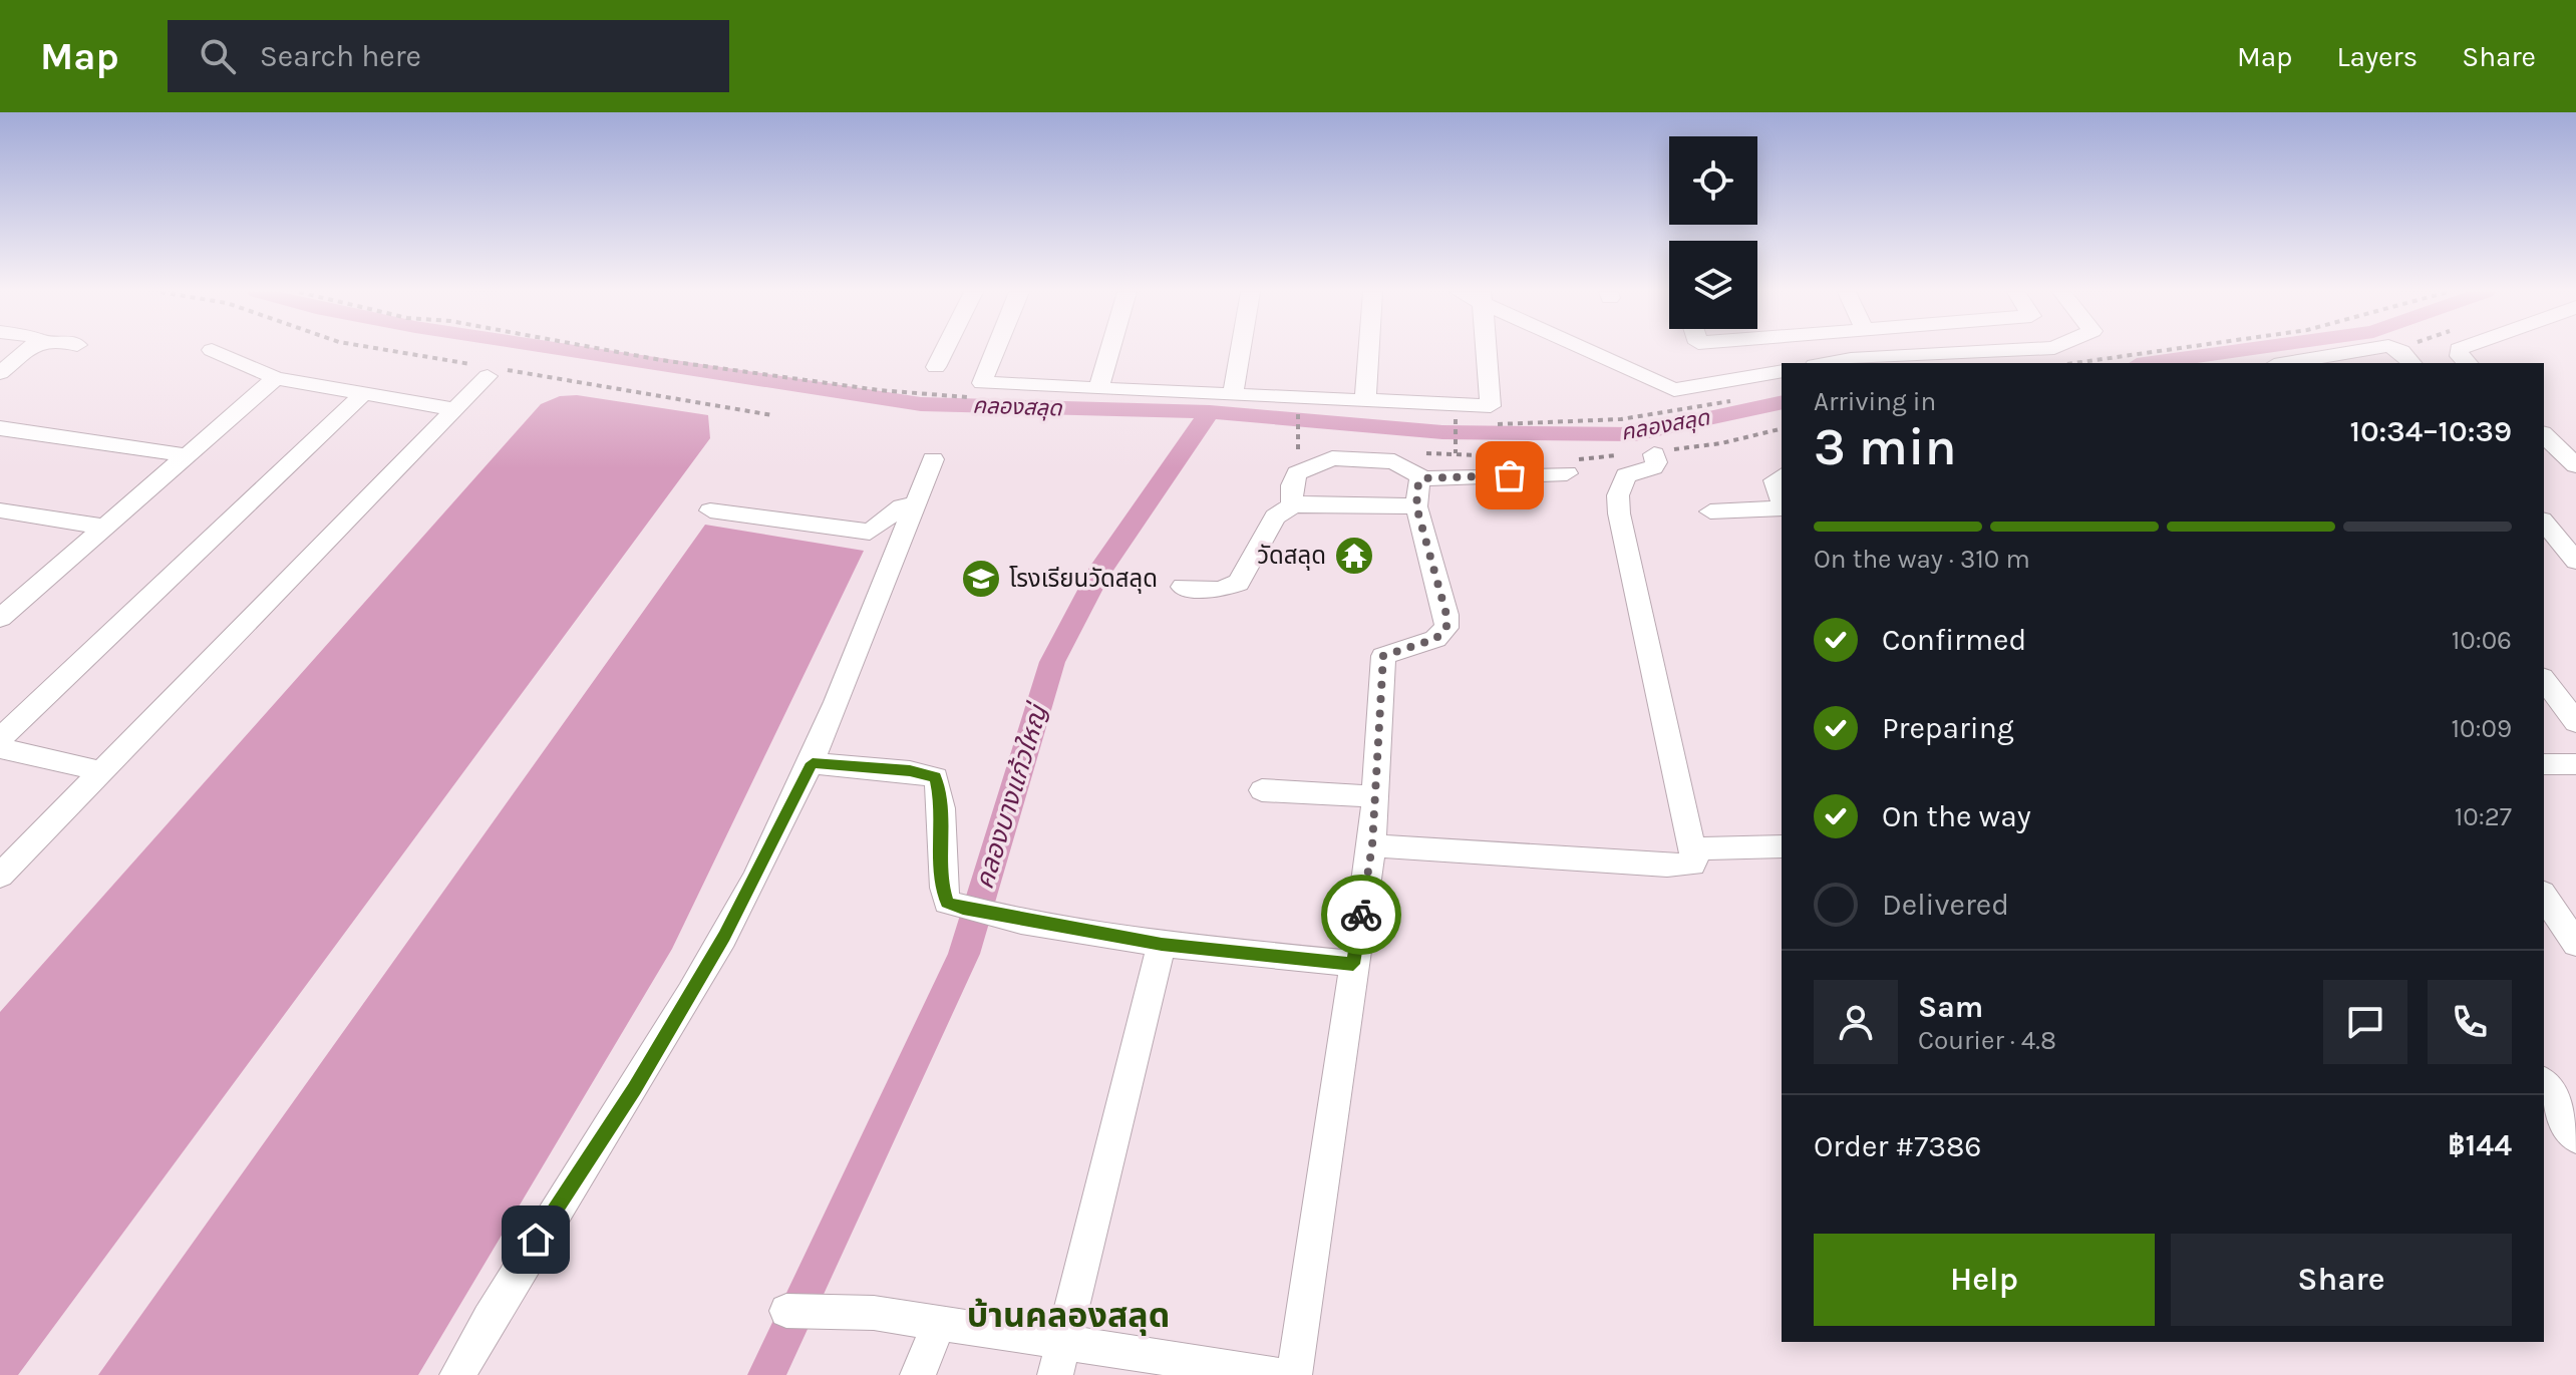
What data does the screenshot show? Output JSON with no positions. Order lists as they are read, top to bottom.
{
  "districts": ["บ้านคลองสลุด"],
  "water": ["คลองสลุด", "คลองบางแก้วใหญ่"],
  "places": {
    "temple": ["วัดสลุด"],
    "school or university": ["โรงเรียนวัดสลุด"]
  },
  "page": {
    "header": "Map",
    "search": "Search here",
    "nav": ["Map", "Layers", "Share"],
    "heading": ["3 min", "Arriving in", "10:34–10:39"],
    "panel": [
      "Sam",
      "Courier · 4.8",
      "Order #7386",
      "฿144"
    ],
    "bar": "On the way · 310 m",
    "list": [
      ["Confirmed", "10:06"],
      ["Preparing", "10:09"],
      ["On the way", "10:27"],
      "Delivered"
    ],
    "buttons": ["Help", "Share"]
  }
}
